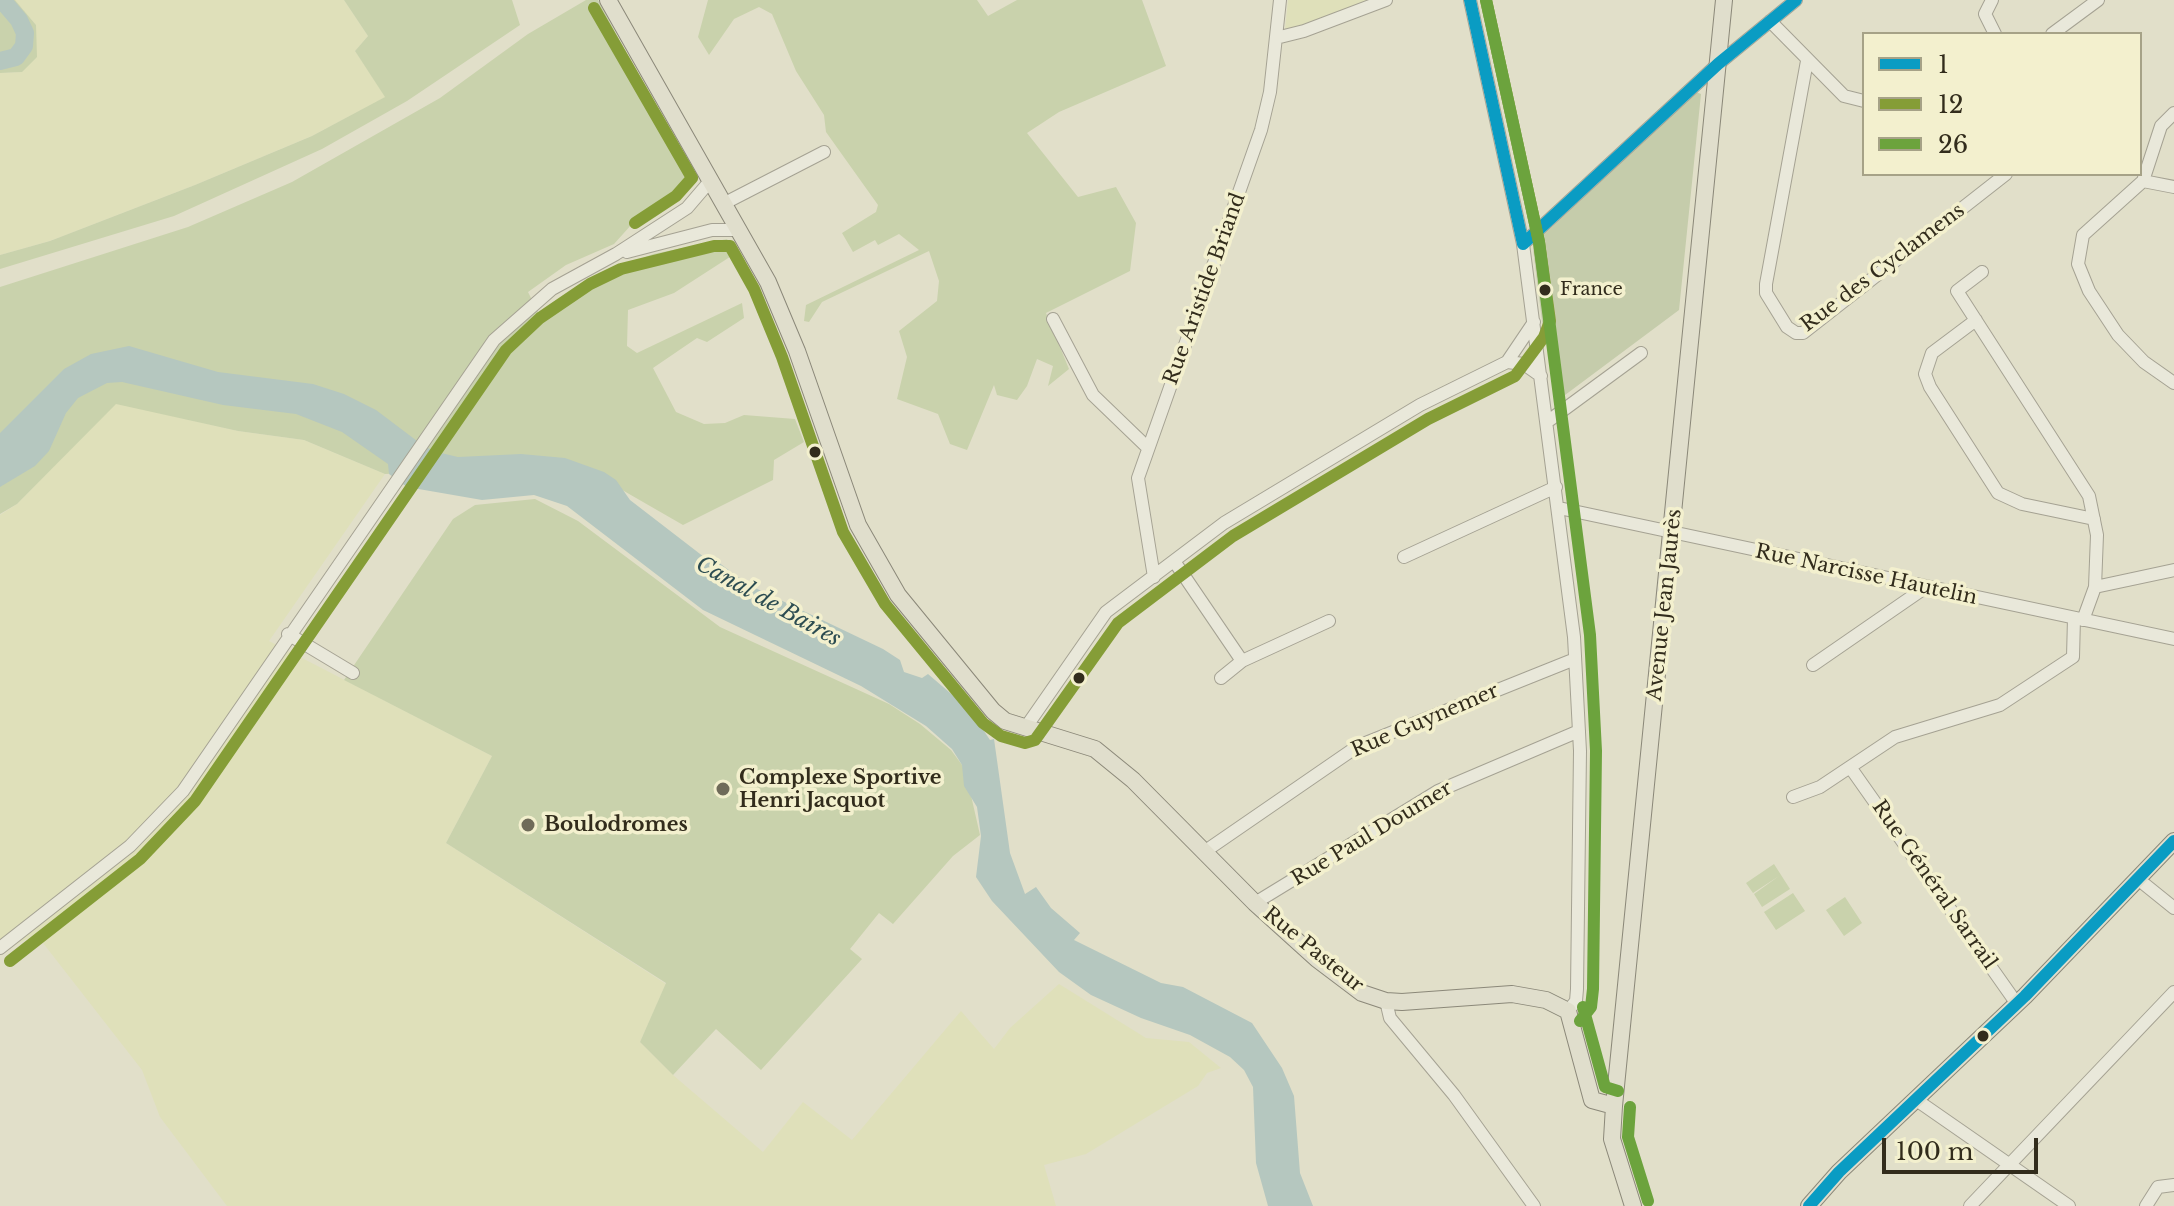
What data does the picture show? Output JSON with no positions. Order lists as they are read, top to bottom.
{
  "streets": {
    "main road": ["Avenue Jean Jaurès", "Rue Pasteur"],
    "street": [
      "Rue des Cyclamens",
      "Rue Aristide Briand",
      "Rue Narcisse Hautelin",
      "Rue Guynemer",
      "Rue Paul Doumer",
      "Rue Général Sarrail"
    ]
  },
  "crossings": [
    ["Rue Narcisse Hautelin", "Avenue Jean Jaurès"],
    ["Rue Guynemer", "Rue Pasteur"],
    ["Rue Paul Doumer", "Rue Pasteur"]
  ],
  "water": ["Canal de Baires"],
  "places": ["France", "Complexe Sportive Henri Jacquot", "Boulodromes"],
  "lines": ["transit line 1", "transit line 12", "transit line 26"],
  "legend": ["1", "12", "26"],
  "scale_bar": "100 m"
}
